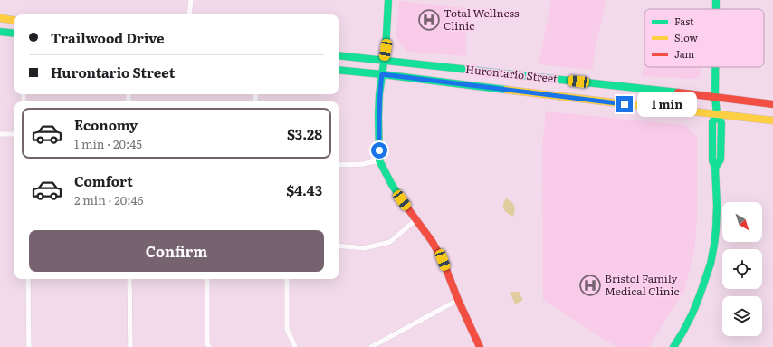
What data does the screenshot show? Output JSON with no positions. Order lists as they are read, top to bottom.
{
  "streets": {
    "main road": ["Hurontario Street"]
  },
  "places": {
    "hospital": ["Total Wellness Clinic", "Bristol Family Medical Clinic"]
  },
  "legend": ["Fast", "Slow", "Jam"],
  "north": "bottom right",
  "page": {
    "banner": ["Trailwood Drive", "Hurontario Street"],
    "bubble": "1 min",
    "list": [
      {
        "name": "Economy",
        "note": "1 min · 20:45",
        "value": "$3.28"
      },
      {
        "name": "Comfort",
        "note": "2 min · 20:46",
        "value": "$4.43"
      }
    ],
    "buttons": "Confirm"
  }
}
